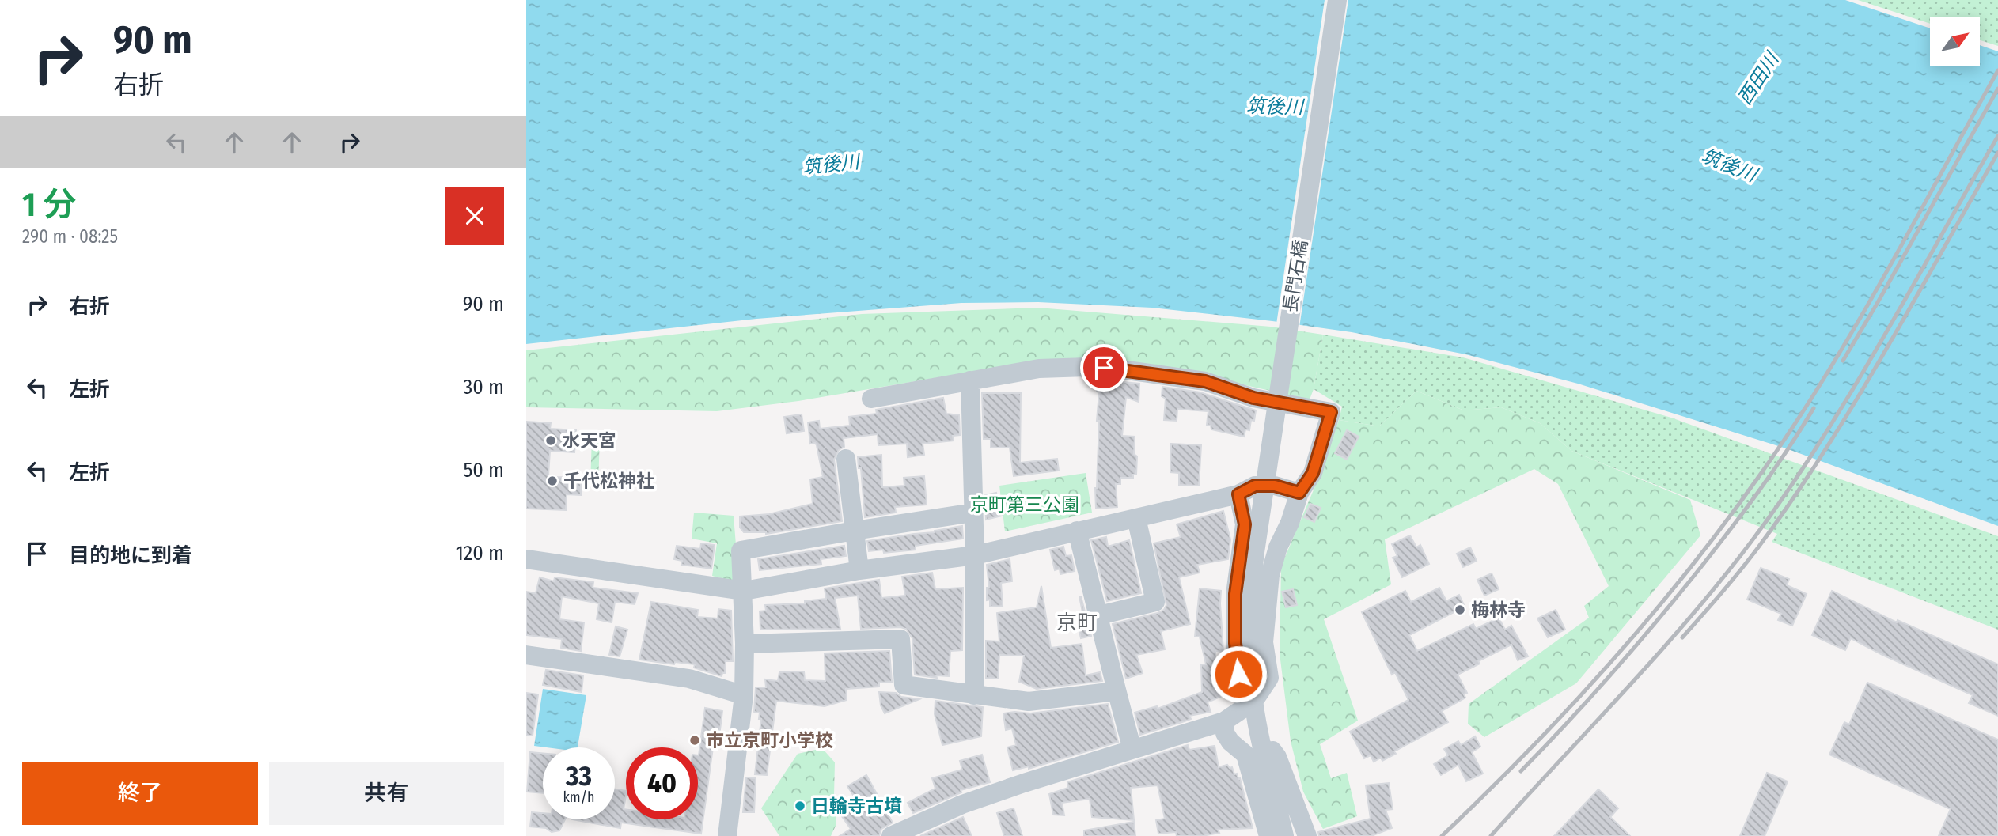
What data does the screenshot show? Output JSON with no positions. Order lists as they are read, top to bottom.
{
  "streets": {
    "street": ["長門石橋"]
  },
  "districts": ["京町"],
  "water": ["西田川", "筑後川"],
  "parks": ["京町第三公園"],
  "places": [
    "水天宮",
    "千代松神社",
    "梅林寺",
    "市立京町小学校",
    "日輪寺古墳"
  ],
  "north": "top right",
  "page": {
    "turn": ["90 m", "右折"],
    "heading": ["1 分", "290 m · 08:25"],
    "list": [
      {
        "name": "右折",
        "value": "90 m"
      },
      {
        "name": "左折",
        "value": "30 m"
      },
      {
        "name": "左折",
        "value": "50 m"
      },
      {
        "name": "目的地に到着",
        "value": "120 m"
      }
    ],
    "speed": "33 km/h",
    "limit": "40",
    "buttons": ["終了", "共有"]
  }
}
